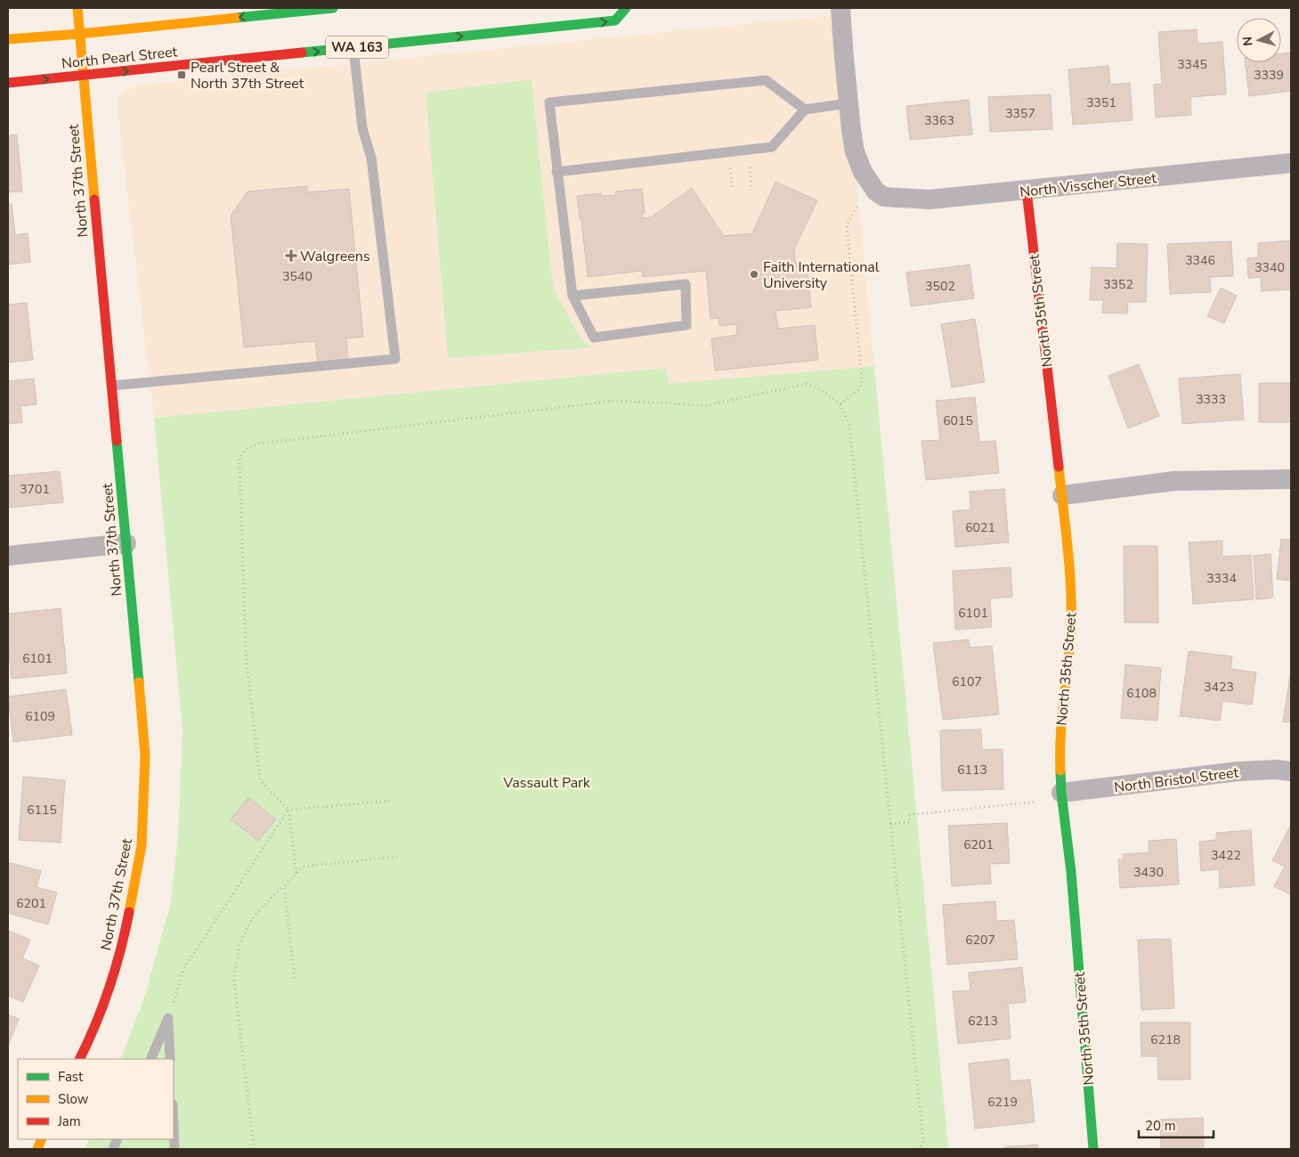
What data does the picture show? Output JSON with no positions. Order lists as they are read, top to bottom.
{
  "streets": {
    "street": [
      "WA 163",
      "North Pearl Street",
      "North 37th Street",
      "North Visscher Street",
      "North 35th Street",
      "North Bristol Street"
    ]
  },
  "crossings": [
    ["North Pearl Street", "North 37th Street"],
    ["North Visscher Street", "North 35th Street"],
    ["North 35th Street", "North Bristol Street"]
  ],
  "parks": ["Vassault Park"],
  "places": {
    "transit": ["Pearl Street & North 37th Street"],
    "health": ["Walgreens"],
    "other": ["Faith International University"]
  },
  "house_numbers": [
    "3345",
    "3339",
    "3351",
    "3357",
    "3363",
    "3346",
    "3340",
    "3540",
    "3352",
    "3502",
    "3333",
    "6015",
    "3701",
    "6021",
    "3334",
    "6101",
    "6101",
    "6107",
    "3423",
    "6108",
    "6109",
    "6113",
    "6115",
    "6201",
    "3422",
    "3430",
    "6201",
    "6207",
    "6213",
    "6218",
    "6219"
  ],
  "legend": ["Fast", "Slow", "Jam"],
  "scale_bar": "20 m",
  "north": "left"
}
